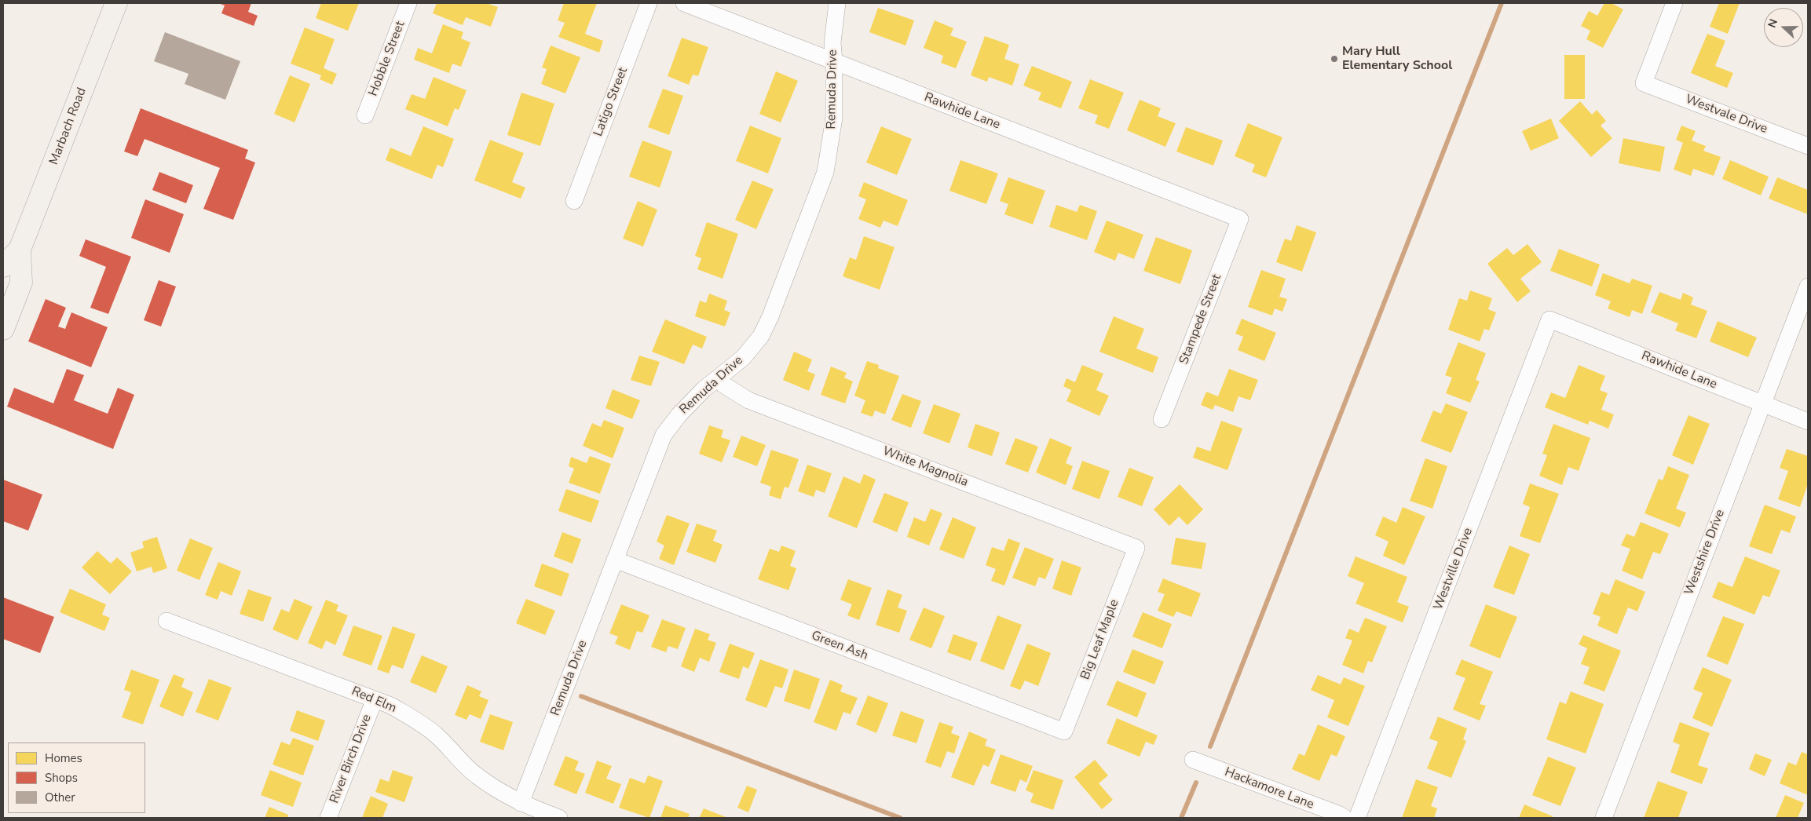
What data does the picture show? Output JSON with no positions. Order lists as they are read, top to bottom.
{
  "streets": {
    "main road": ["Marbach Road"],
    "street": [
      "Hobble Street",
      "Remuda Drive",
      "Latigo Street",
      "Rawhide Lane",
      "Westvale Drive",
      "Stampede Street",
      "White Magnolia",
      "Westshire Drive",
      "Westville Drive",
      "Big Leaf Maple",
      "Green Ash",
      "Red Elm",
      "River Birch Drive",
      "Hackamore Lane"
    ]
  },
  "crossings": [
    ["Remuda Drive", "Rawhide Lane"],
    ["Remuda Drive", "White Magnolia"],
    ["Remuda Drive", "Green Ash"],
    ["Remuda Drive", "Red Elm"],
    ["Rawhide Lane", "Stampede Street"],
    ["Rawhide Lane", "Westshire Drive"],
    ["Rawhide Lane", "Westville Drive"],
    ["White Magnolia", "Big Leaf Maple"],
    ["Big Leaf Maple", "Green Ash"],
    ["Red Elm", "River Birch Drive"]
  ],
  "places": ["Mary Hull Elementary School"],
  "legend": ["Homes", "Shops", "Other"],
  "north": "left"
}
